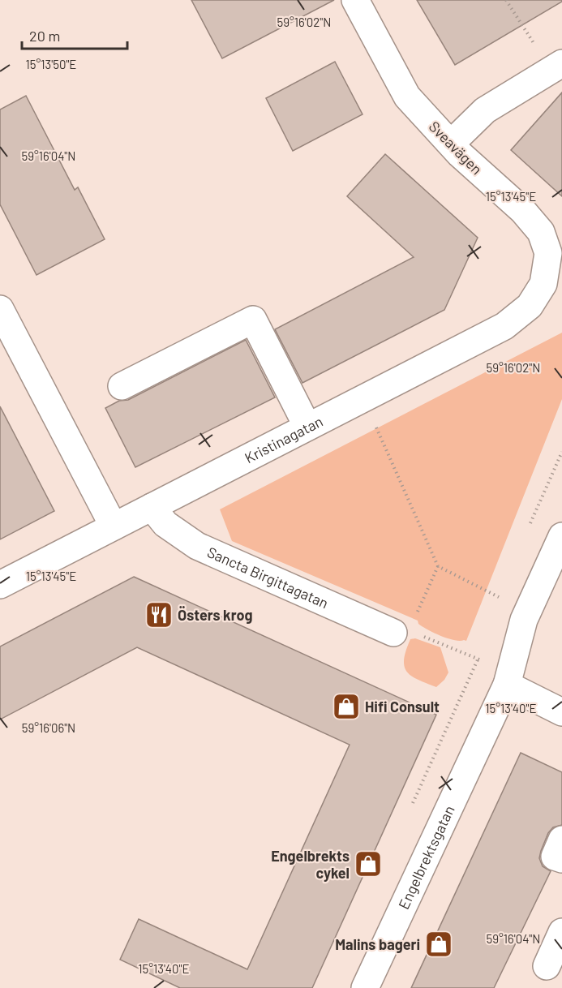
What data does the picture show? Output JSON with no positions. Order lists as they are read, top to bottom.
{
  "streets": {
    "street": [
      "Sveavägen",
      "Kristinagatan",
      "Sancta Birgittagatan",
      "Engelbrektsgatan"
    ]
  },
  "crossings": [
    ["Sveavägen", "Kristinagatan"],
    ["Kristinagatan", "Sancta Birgittagatan"]
  ],
  "places": {
    "restaurant": ["Östers krog"],
    "shop": ["Hifi Consult", "Engelbrekts cykel", "Malins bageri"]
  },
  "scale_bar": "20 m",
  "coordinates": [
    "59°16'02\"N",
    "15°13'50\"E",
    "59°16'04\"N",
    "15°13'45\"E",
    "15°13'40\"E",
    "59°16'06\"N"
  ]
}
